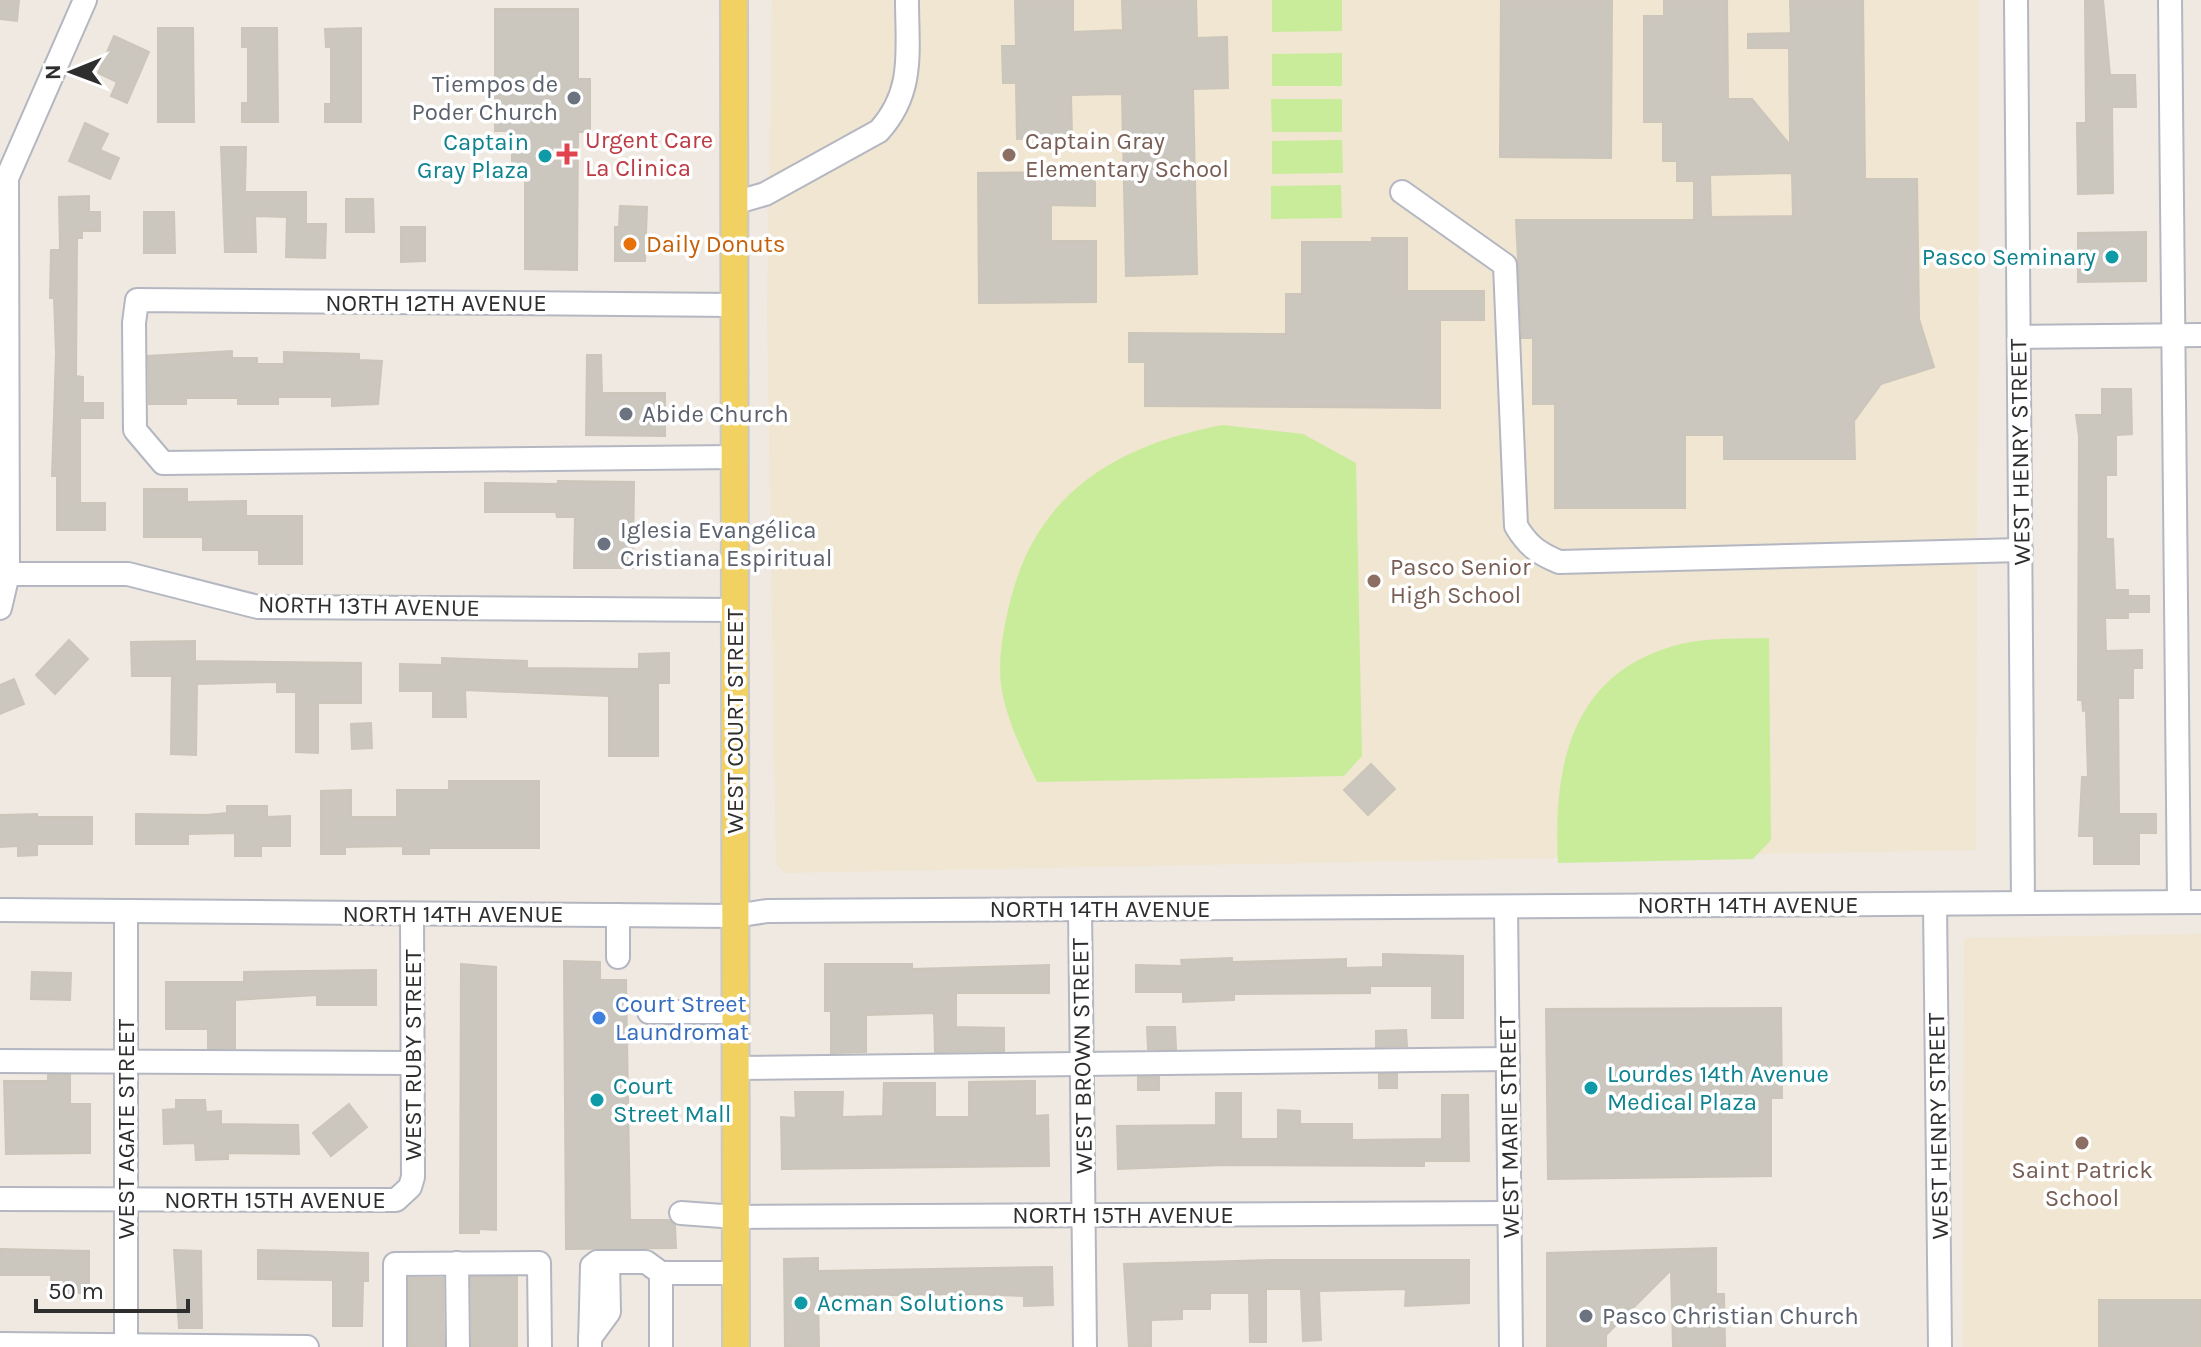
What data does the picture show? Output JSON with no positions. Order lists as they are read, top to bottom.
{
  "streets": {
    "main road": ["WEST COURT STREET"],
    "street": [
      "NORTH 12TH AVENUE",
      "WEST HENRY STREET",
      "NORTH 13TH AVENUE",
      "NORTH 14TH AVENUE",
      "WEST RUBY STREET",
      "WEST BROWN STREET",
      "WEST MARIE STREET",
      "WEST AGATE STREET",
      "NORTH 15TH AVENUE"
    ]
  },
  "crossings": [
    ["NORTH 12TH AVENUE", "WEST COURT STREET"],
    ["WEST HENRY STREET", "NORTH 14TH AVENUE"],
    ["NORTH 13TH AVENUE", "WEST COURT STREET"],
    ["WEST COURT STREET", "NORTH 14TH AVENUE"],
    ["WEST COURT STREET", "NORTH 15TH AVENUE"],
    ["NORTH 14TH AVENUE", "WEST RUBY STREET"],
    ["NORTH 14TH AVENUE", "WEST BROWN STREET"],
    ["NORTH 14TH AVENUE", "WEST MARIE STREET"],
    ["NORTH 14TH AVENUE", "WEST AGATE STREET"],
    ["WEST RUBY STREET", "NORTH 15TH AVENUE"],
    ["WEST BROWN STREET", "NORTH 15TH AVENUE"],
    ["WEST MARIE STREET", "NORTH 15TH AVENUE"],
    ["WEST AGATE STREET", "NORTH 15TH AVENUE"]
  ],
  "places": {
    "other": [
      "Tiempos de Poder Church",
      "Captain Gray Elementary School",
      "Captain Gray Plaza",
      "Daily Donuts",
      "Pasco Seminary",
      "Abide Church",
      "Iglesia Evangélica Cristiana Espiritual",
      "Pasco Senior High School",
      "Court Street Laundromat",
      "Lourdes 14th Avenue Medical Plaza",
      "Court Street Mall",
      "Saint Patrick School",
      "Acman Solutions",
      "Pasco Christian Church"
    ],
    "health": ["Urgent Care La Clinica"]
  },
  "scale_bar": "50 m",
  "north": "left"
}
